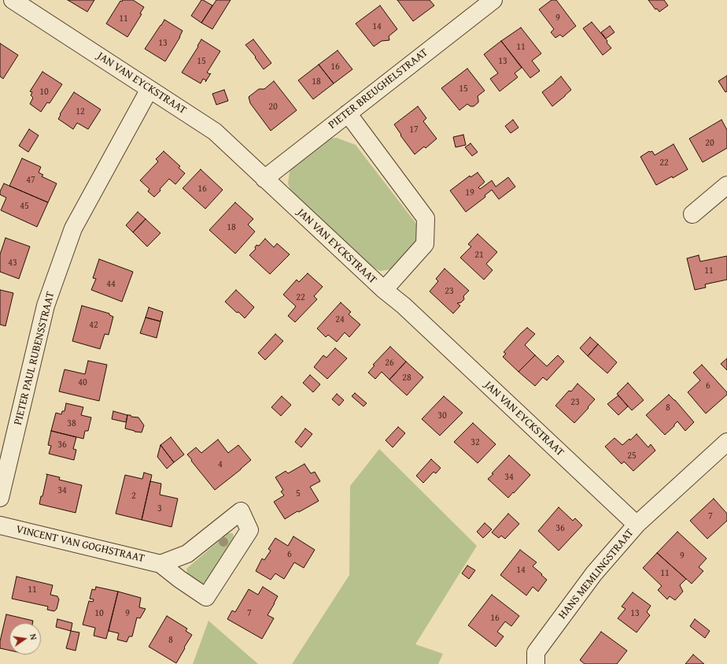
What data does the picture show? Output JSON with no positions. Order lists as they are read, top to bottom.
{
  "streets": {
    "street": [
      "JAN VAN EYCKSTRAAT",
      "PIETER BREUGHELSTRAAT",
      "PIETER PAUL RUBENSSTRAAT",
      "VINCENT VAN GOGHSTRAAT",
      "HANS MEMLINGSTRAAT"
    ]
  },
  "crossings": [
    ["JAN VAN EYCKSTRAAT", "PIETER BREUGHELSTRAAT"],
    ["JAN VAN EYCKSTRAAT", "PIETER PAUL RUBENSSTRAAT"],
    ["JAN VAN EYCKSTRAAT", "HANS MEMLINGSTRAAT"]
  ],
  "house_numbers": [
    "9",
    "11",
    "14",
    "13",
    "11",
    "15",
    "13",
    "16",
    "18",
    "15",
    "10",
    "20",
    "12",
    "17",
    "20",
    "22",
    "47",
    "16",
    "19",
    "45",
    "18",
    "21",
    "43",
    "11",
    "44",
    "23",
    "22",
    "24",
    "42",
    "26",
    "28",
    "40",
    "6",
    "23",
    "8",
    "30",
    "38",
    "32",
    "36",
    "25",
    "4",
    "34",
    "34",
    "5",
    "2",
    "3",
    "7",
    "36",
    "6",
    "9",
    "14",
    "11",
    "11",
    "10",
    "9",
    "7",
    "13",
    "16",
    "8"
  ],
  "north": "right"
}
